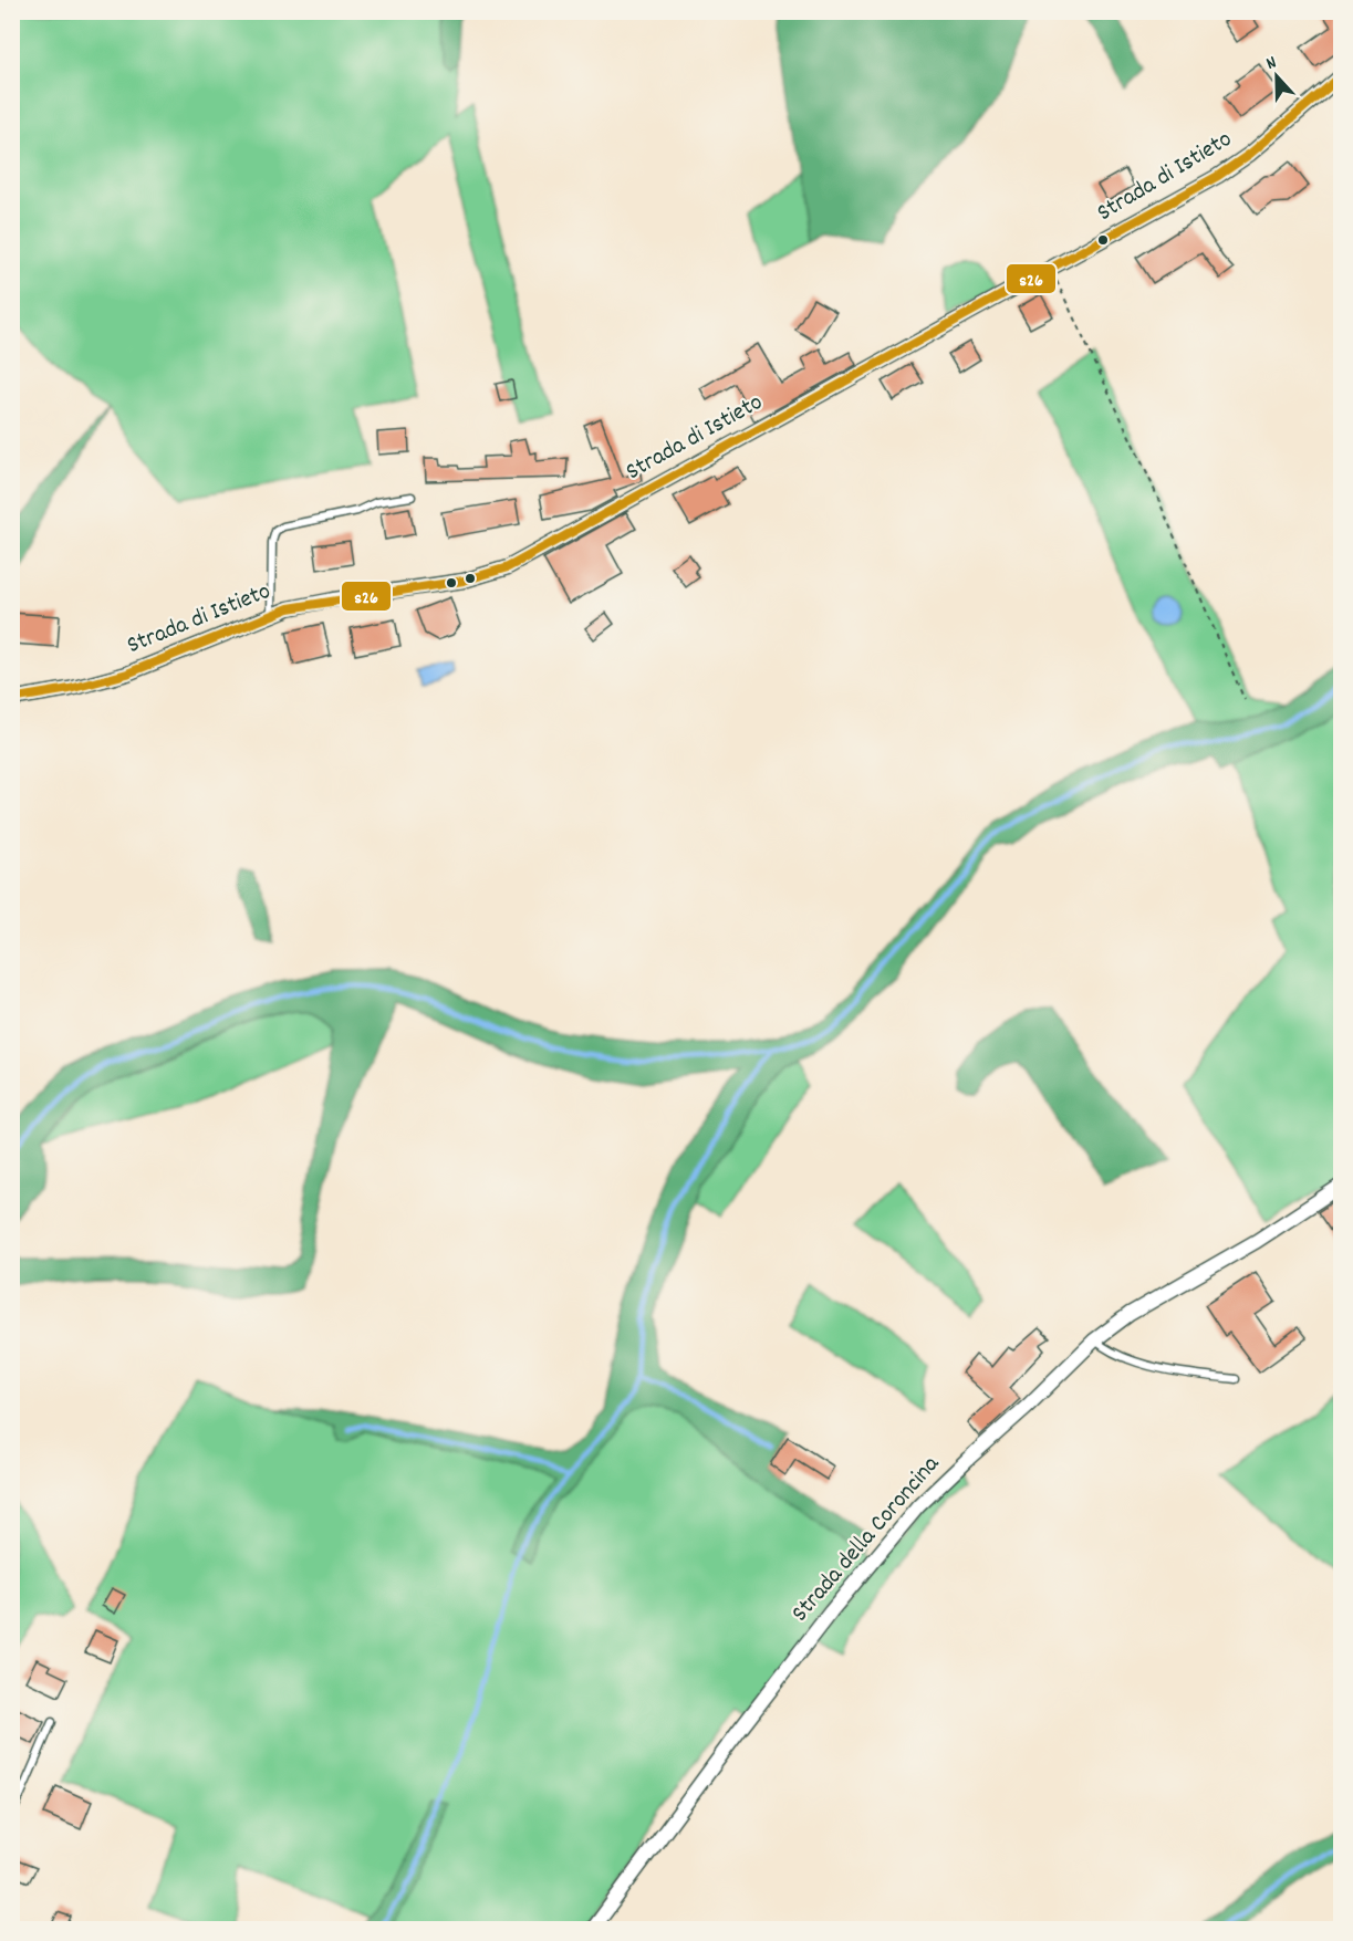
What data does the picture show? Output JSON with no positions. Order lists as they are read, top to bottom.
{
  "streets": {
    "street": ["Strada di Istieto", "Strada della Coroncina"]
  },
  "lines": ["transit line s26"],
  "north": "top"
}
